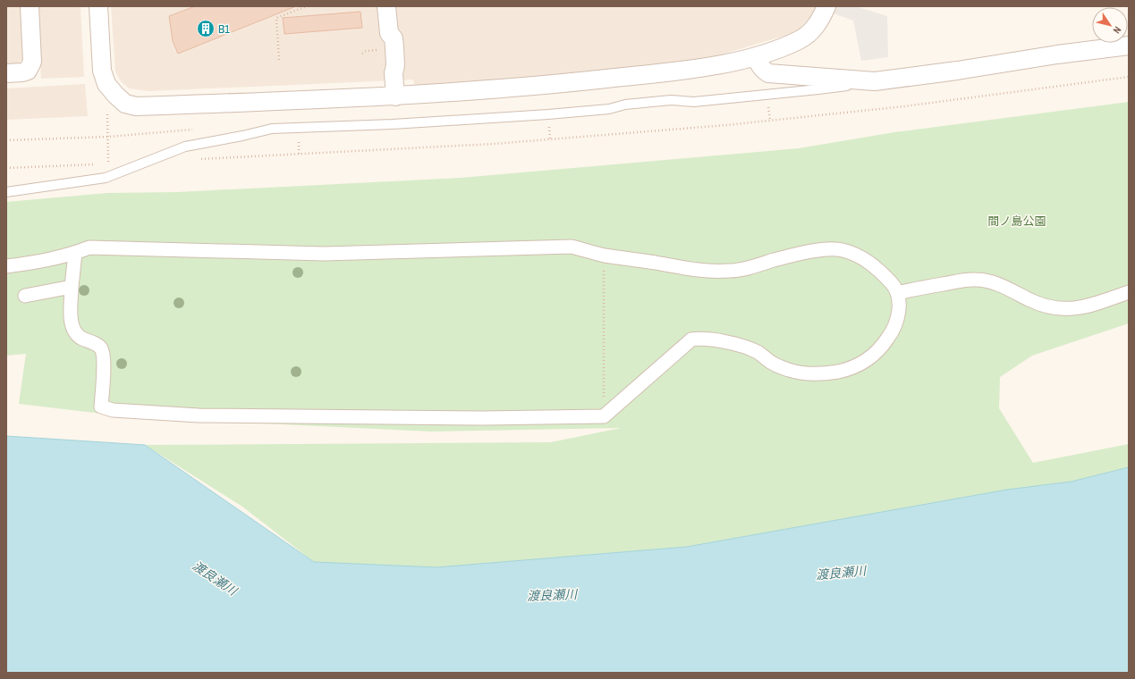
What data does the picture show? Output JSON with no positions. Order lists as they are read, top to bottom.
{
  "water": ["渡良瀬川"],
  "parks": ["間ノ島公園"],
  "places": {
    "building": ["B1"]
  },
  "north": "bottom right"
}
